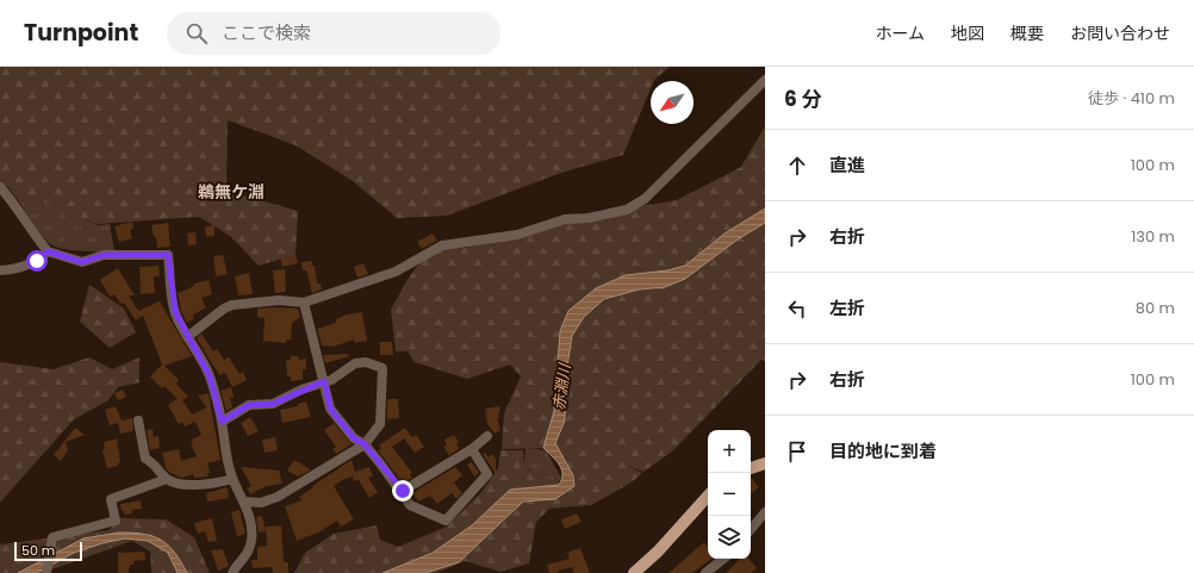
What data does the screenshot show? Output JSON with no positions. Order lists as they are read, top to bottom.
{
  "districts": ["鵜無ケ淵"],
  "water": ["赤淵川"],
  "scale_bar": "50 m",
  "north": "bottom left",
  "page": {
    "header": "Turnpoint",
    "search": "ここで検索",
    "nav": [
      "ホーム",
      "地図",
      "概要",
      "お問い合わせ"
    ],
    "heading": ["6 分", "徒歩 · 410 m"],
    "list": [
      ["直進", "100 m"],
      ["右折", "130 m"],
      ["左折", "80 m"],
      ["右折", "100 m"],
      "目的地に到着"
    ],
    "map_buttons": ["+", "−"],
    "scale": "50 m"
  }
}
